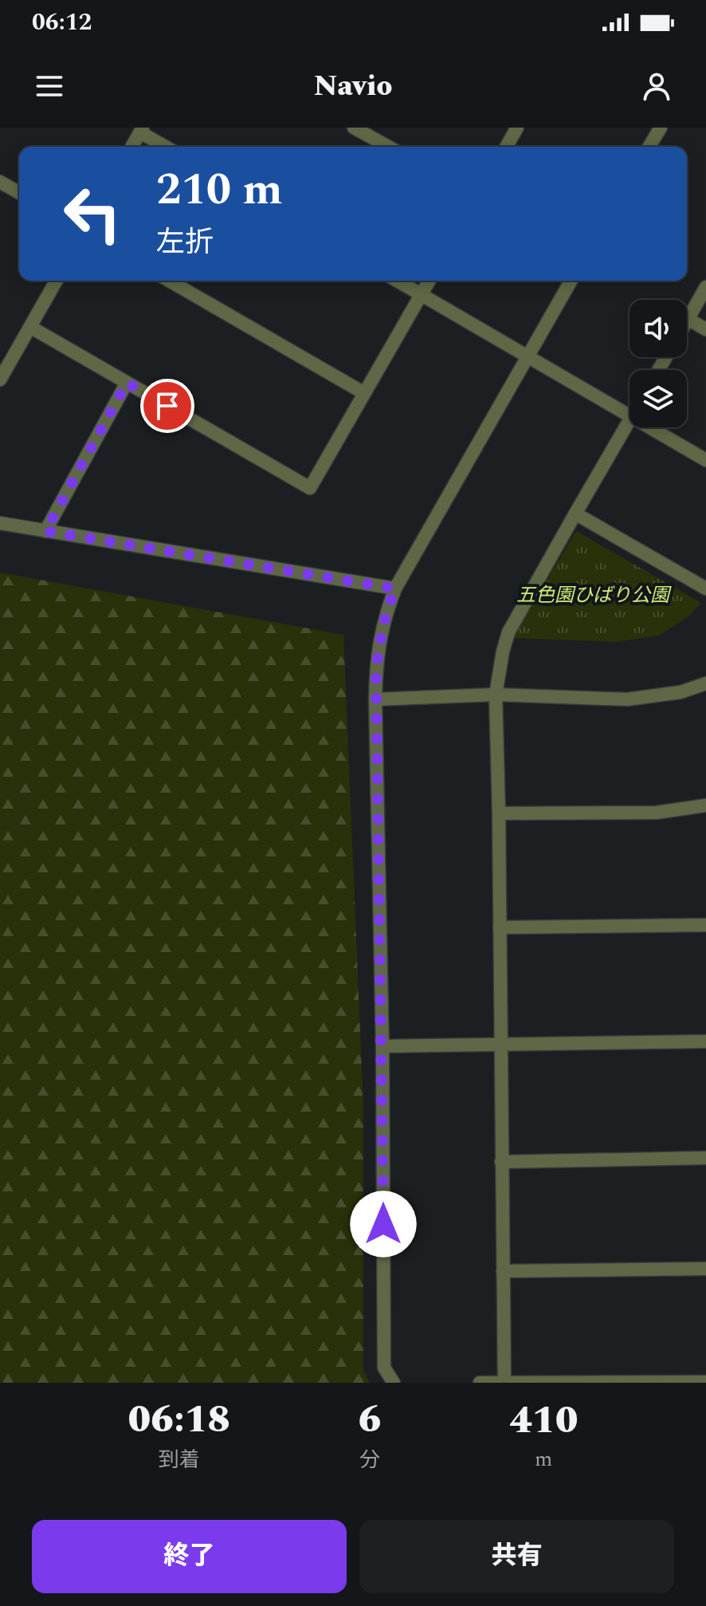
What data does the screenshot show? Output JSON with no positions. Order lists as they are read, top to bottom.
{
  "parks": ["五色園ひばり公園"],
  "page": {
    "status": "06:12",
    "header": "Navio",
    "turn": ["210 m", "左折"],
    "eta": [
      "06:18",
      "到着",
      "6",
      "分",
      "410",
      "m"
    ],
    "buttons": ["終了", "共有"]
  }
}
